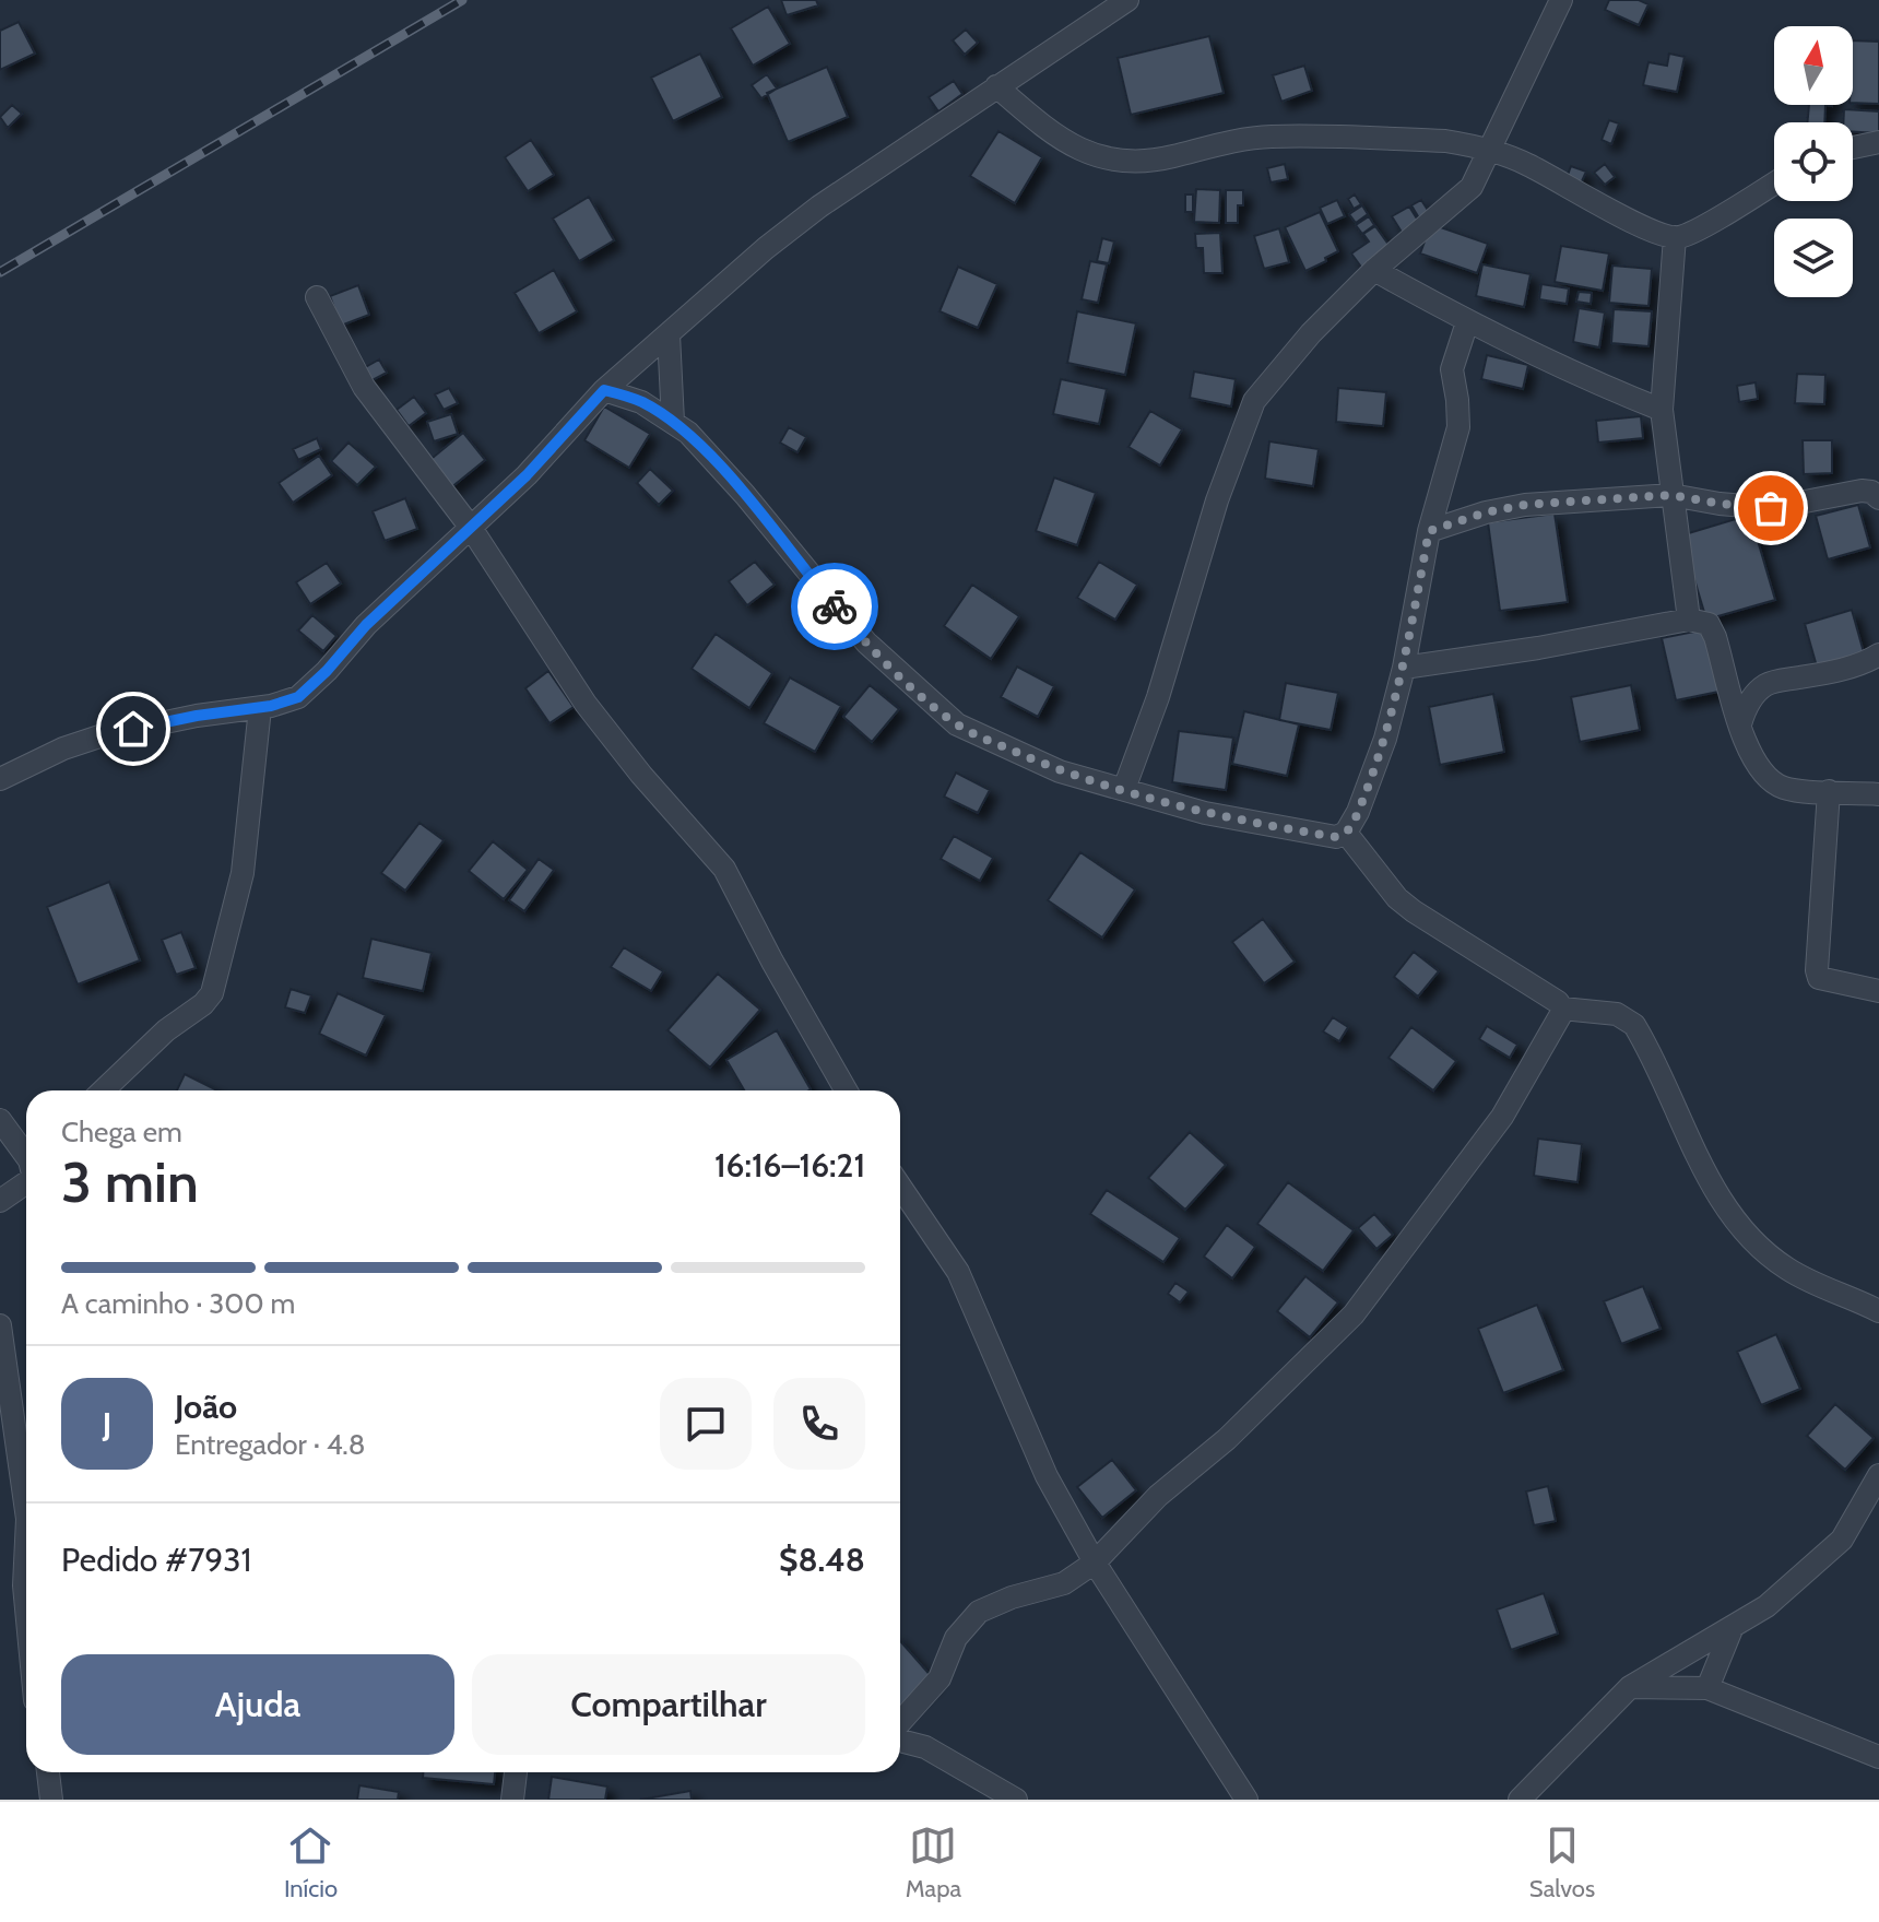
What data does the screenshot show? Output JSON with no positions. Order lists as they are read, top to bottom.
{
  "north": "top",
  "page": {
    "heading": ["3 min", "Chega em", "16:16–16:21"],
    "panel": [
      "João",
      "Entregador · 4.8",
      "Pedido #7931",
      "$8.48"
    ],
    "bar": "A caminho · 300 m",
    "round": "J",
    "buttons": ["Ajuda", "Compartilhar"],
    "tabs": ["Início", "Mapa", "Salvos"]
  }
}
